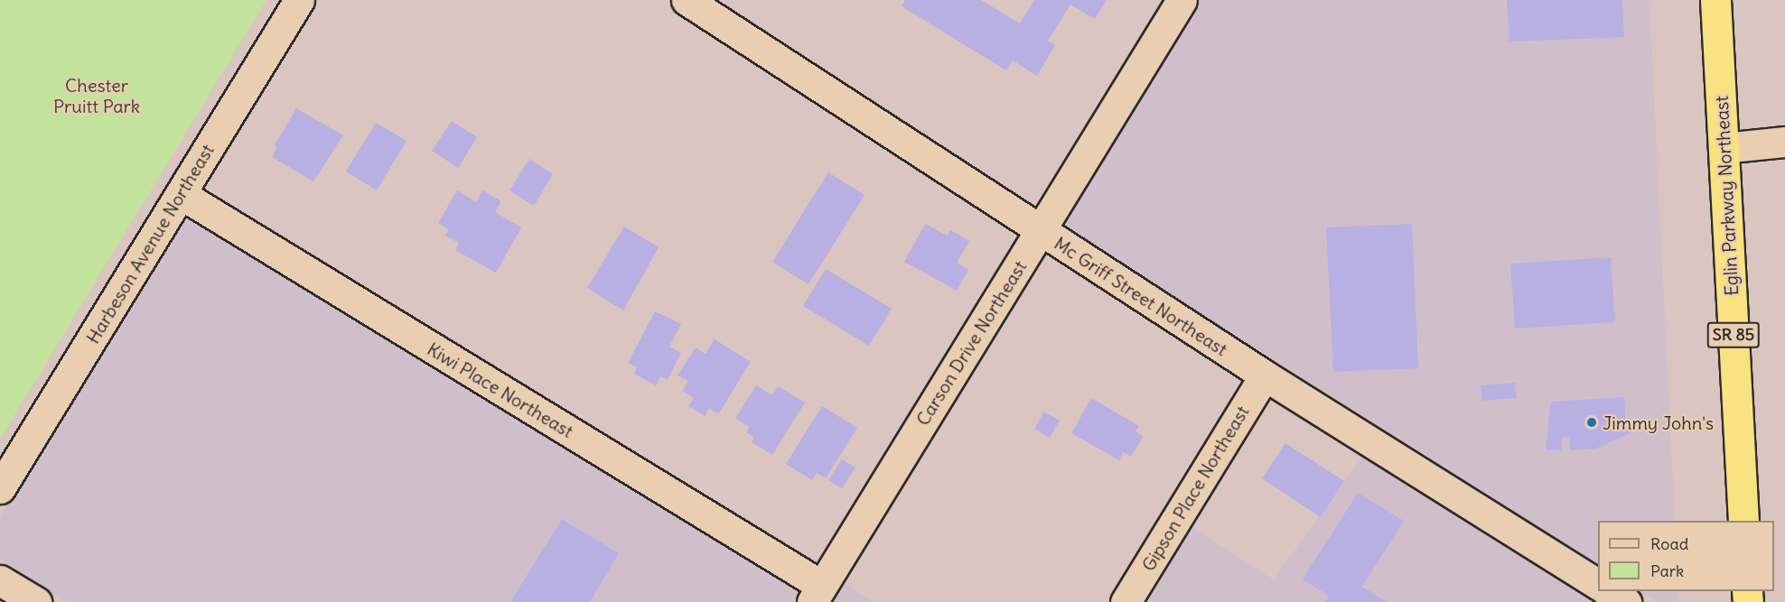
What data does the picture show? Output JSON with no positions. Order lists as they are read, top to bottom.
{
  "streets": {
    "highway": ["Eglin Parkway Northeast", "SR 85"],
    "street": [
      "Harbeson Avenue Northeast",
      "Mc Griff Street Northeast",
      "Carson Drive Northeast",
      "Kiwi Place Northeast",
      "Gipson Place Northeast"
    ]
  },
  "crossings": [
    ["Harbeson Avenue Northeast", "Kiwi Place Northeast"],
    ["Mc Griff Street Northeast", "Carson Drive Northeast"],
    ["Mc Griff Street Northeast", "Gipson Place Northeast"],
    ["Carson Drive Northeast", "Kiwi Place Northeast"]
  ],
  "parks": ["Chester Pruitt Park"],
  "places": ["Jimmy John's"],
  "legend": ["Road", "Park"]
}
